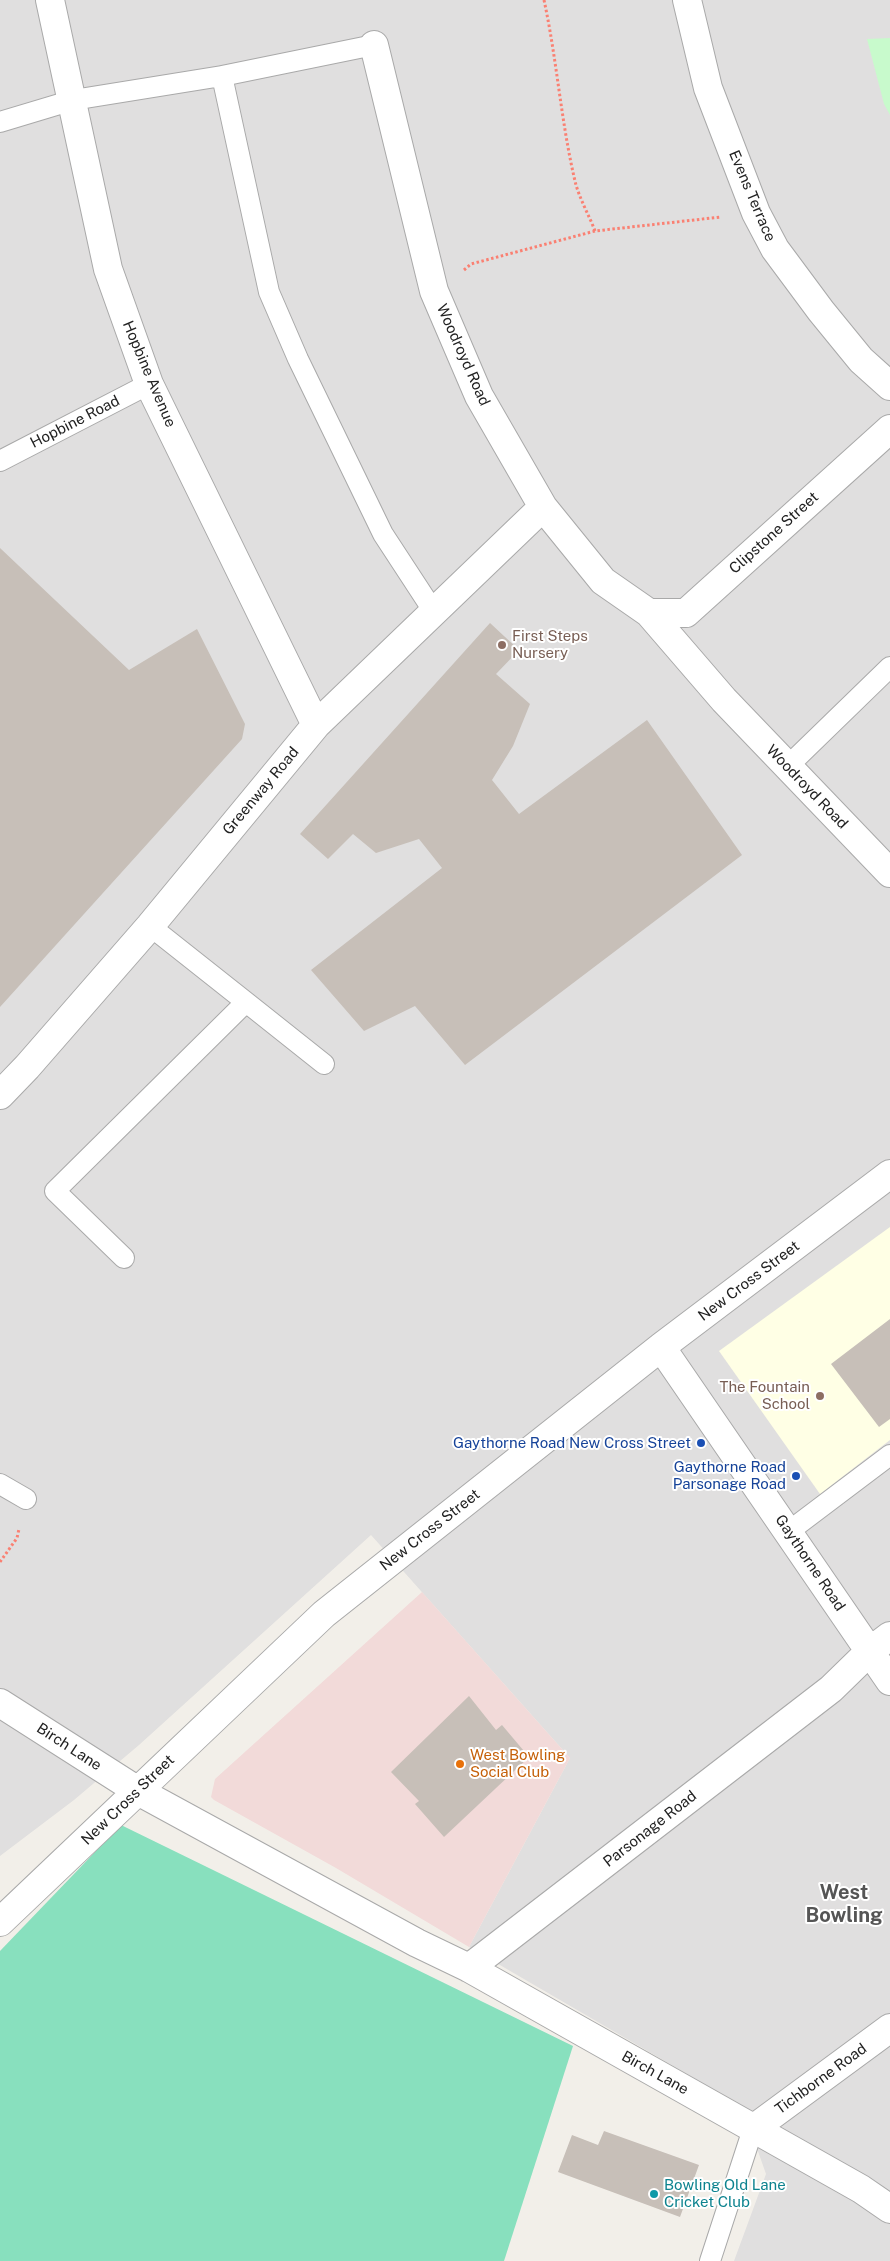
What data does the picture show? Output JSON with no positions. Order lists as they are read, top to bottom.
{
  "streets": {
    "street": [
      "Evens Terrace",
      "Woodroyd Road",
      "Hopbine Avenue",
      "Clipstone Street",
      "Greenway Road",
      "New Cross Street",
      "Gaythorne Road",
      "Birch Lane",
      "Parsonage Road",
      "Tichborne Road"
    ],
    "lane": ["Hopbine Road"]
  },
  "crossings": [
    ["Woodroyd Road", "Clipstone Street"],
    ["Woodroyd Road", "Greenway Road"],
    ["Hopbine Avenue", "Hopbine Road"],
    ["Hopbine Avenue", "Greenway Road"],
    ["New Cross Street", "Gaythorne Road"],
    ["New Cross Street", "Birch Lane"],
    ["Gaythorne Road", "Parsonage Road"],
    ["Birch Lane", "Parsonage Road"],
    ["Birch Lane", "Tichborne Road"]
  ],
  "districts": ["West Bowling"],
  "places": [
    "First Steps Nursery",
    "The Fountain School",
    "Gaythorne Road New Cross Street",
    "Gaythorne Road Parsonage Road",
    "West Bowling Social Club",
    "Bowling Old Lane Cricket Club"
  ]
}
